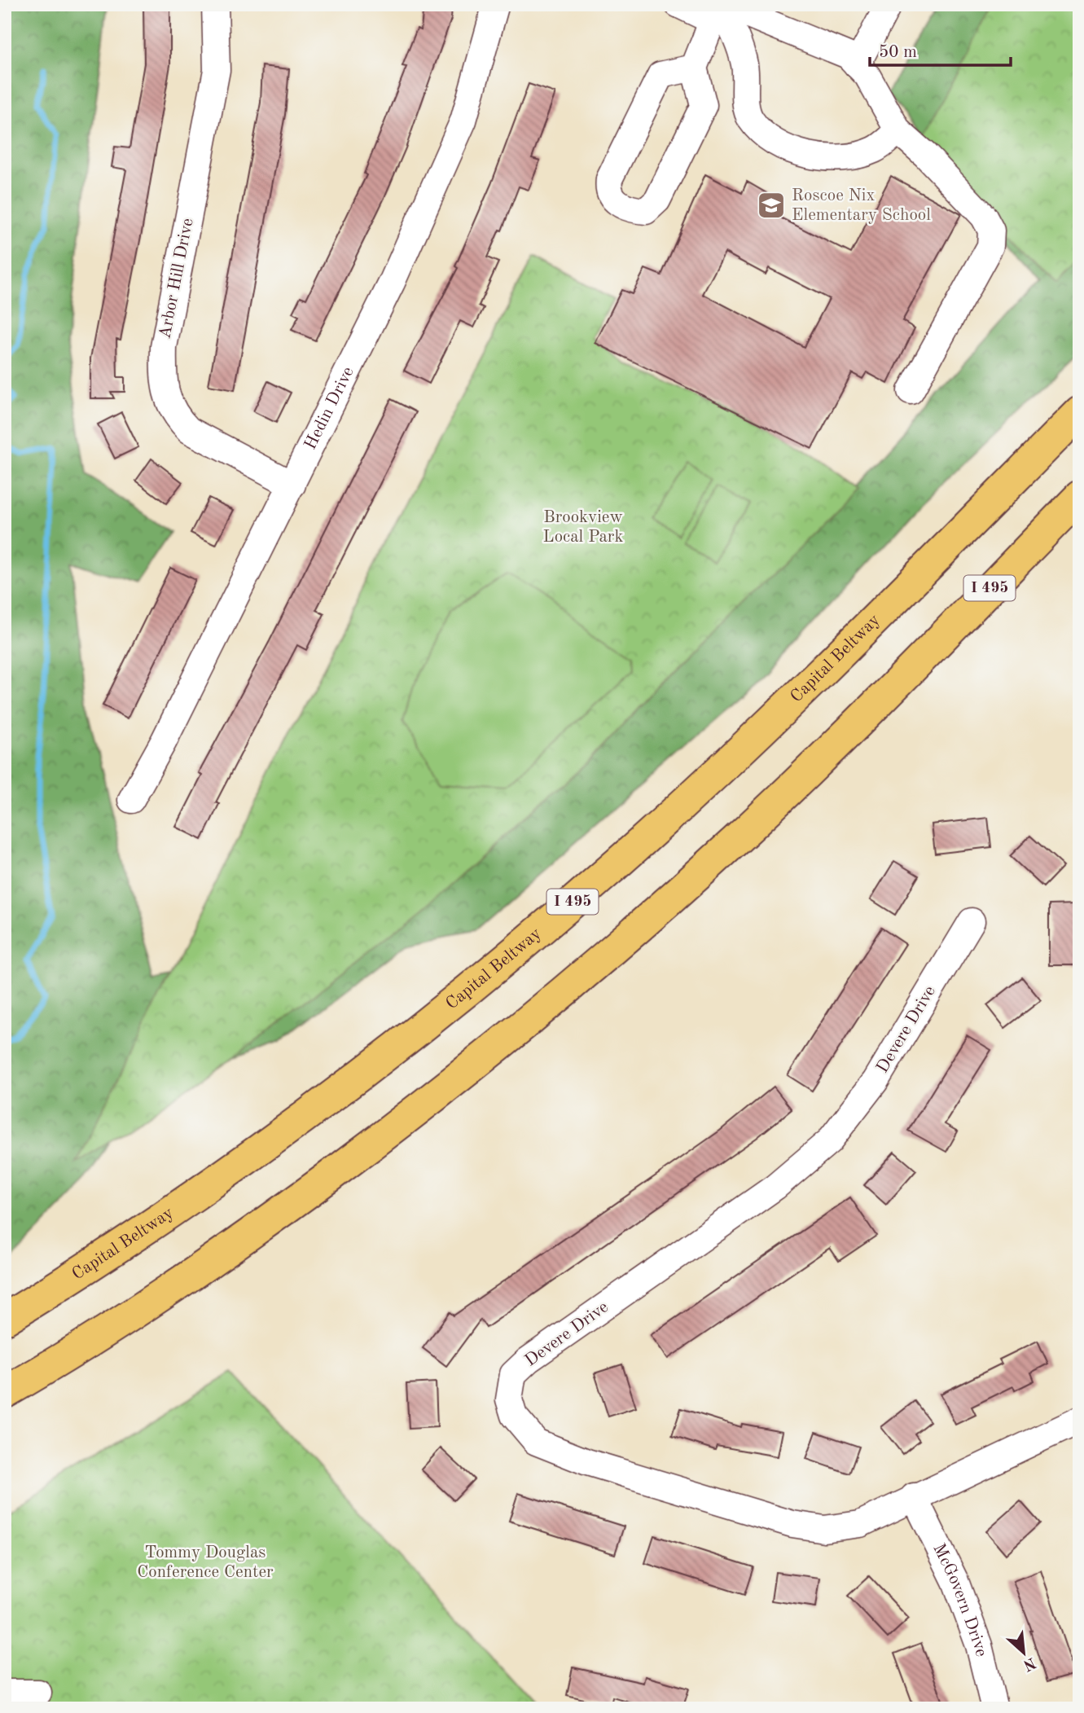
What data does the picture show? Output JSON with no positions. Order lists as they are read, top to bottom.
{
  "streets": {
    "highway": ["I 495", "Capital Beltway"],
    "street": [
      "Arbor Hill Drive",
      "Hedin Drive",
      "Devere Drive",
      "McGovern Drive"
    ]
  },
  "crossings": [
    ["Arbor Hill Drive", "Hedin Drive"],
    ["Devere Drive", "McGovern Drive"]
  ],
  "parks": ["Brookview Local Park", "Tommy Douglas Conference Center"],
  "places": {
    "school or university": ["Roscoe Nix Elementary School"]
  },
  "scale_bar": "50 m",
  "north": "bottom right"
}
